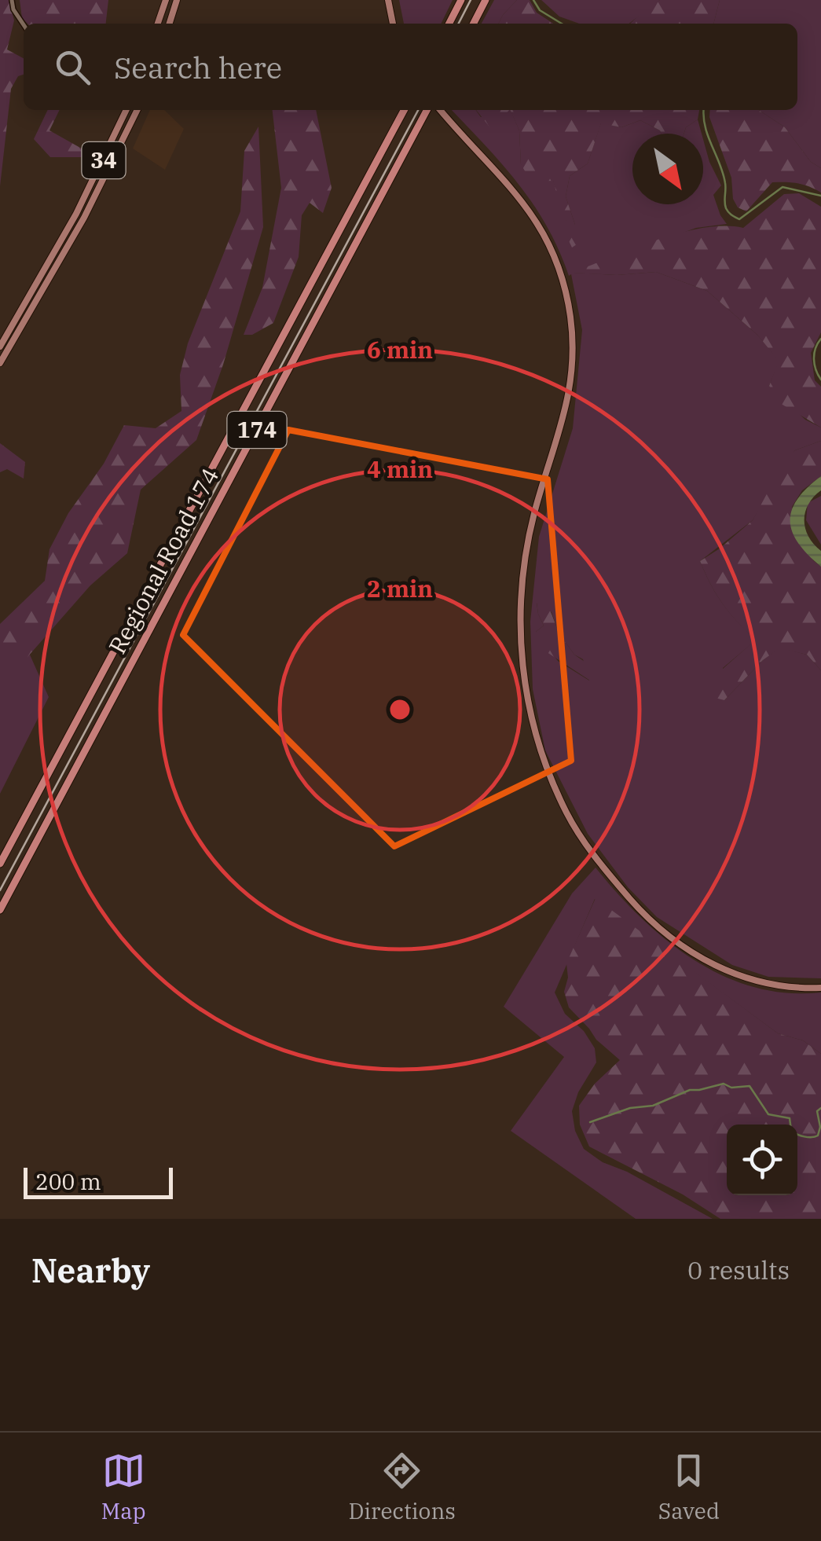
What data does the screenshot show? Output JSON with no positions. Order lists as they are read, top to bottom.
{
  "streets": {
    "highway": ["174", "Regional Road 174"],
    "main road": ["34"]
  },
  "scale_bar": "200 m",
  "north": "bottom right",
  "page": {
    "search": "Search here",
    "scale": "200 m",
    "heading": ["Nearby", "0 results"],
    "nav": ["Map", "Directions", "Saved"]
  },
  "rings": ["6 min", "4 min", "2 min"]
}
